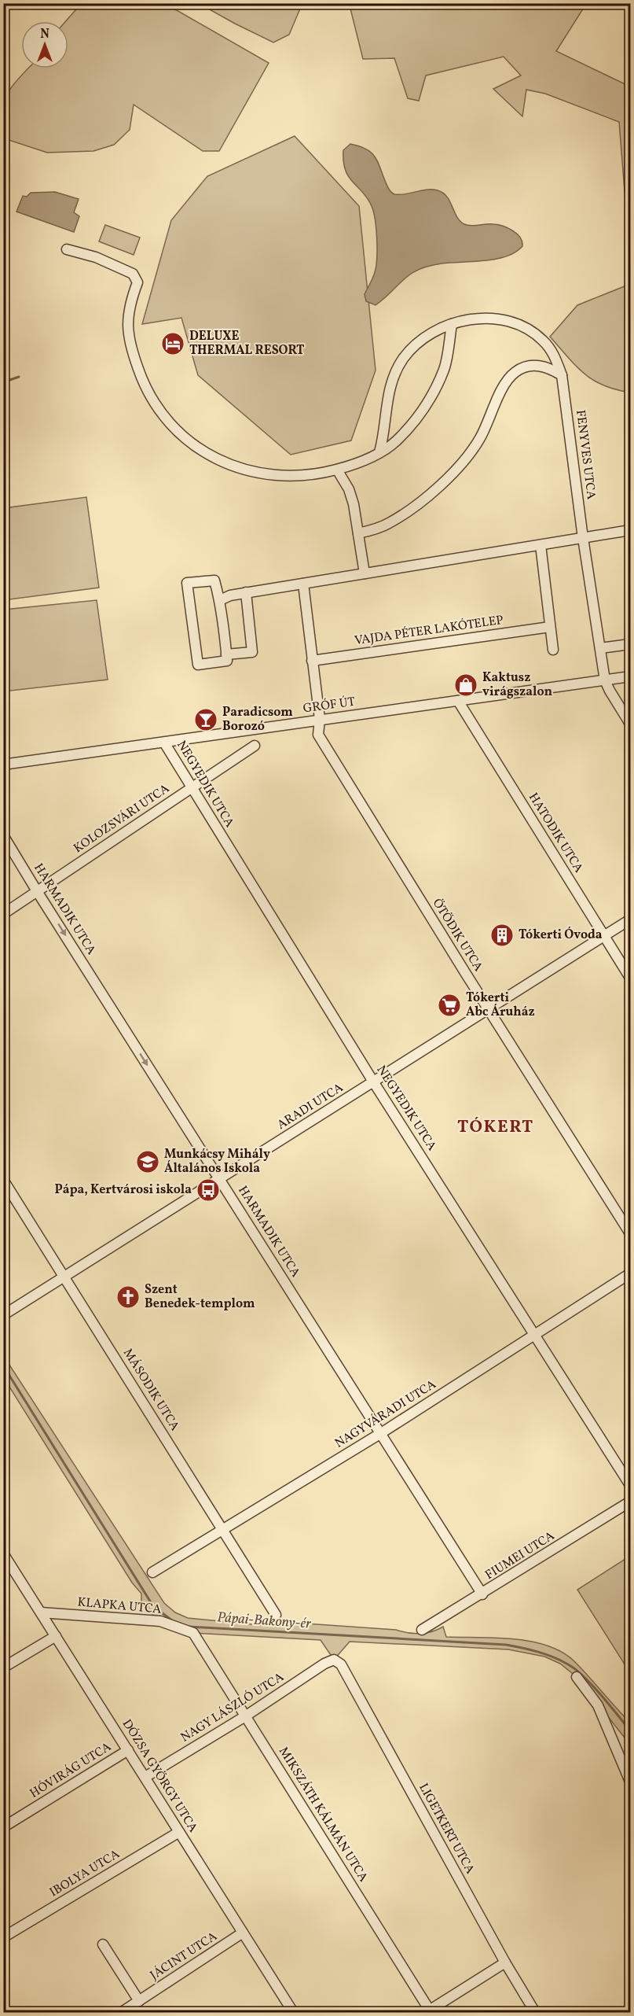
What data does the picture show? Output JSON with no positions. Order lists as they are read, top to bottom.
{
  "streets": {
    "street": [
      "FENYVES UTCA",
      "VAJDA PÉTER LAKÓTELEP",
      "GRÓF ÚT",
      "NEGYEDIK UTCA",
      "KOLOZSVÁRI UTCA",
      "HATODIK UTCA",
      "HARMADIK UTCA",
      "ÖTÖDIK UTCA",
      "ARADI UTCA",
      "MÁSODIK UTCA",
      "NAGYVÁRADI UTCA",
      "FIUMEI UTCA",
      "KLAPKA UTCA",
      "NAGY LÁSZLÓ UTCA",
      "HÓVIRÁG UTCA",
      "DÓZSA GYÖRGY UTCA",
      "MIKSZÁTH KÁLMÁN UTCA",
      "LIGETKERT UTCA",
      "IBOLYA UTCA",
      "JÁCINT UTCA"
    ]
  },
  "crossings": [
    ["GRÓF ÚT", "NEGYEDIK UTCA"],
    ["GRÓF ÚT", "HATODIK UTCA"],
    ["GRÓF ÚT", "ÖTÖDIK UTCA"],
    ["NEGYEDIK UTCA", "KOLOZSVÁRI UTCA"],
    ["NEGYEDIK UTCA", "ARADI UTCA"],
    ["NEGYEDIK UTCA", "NAGYVÁRADI UTCA"],
    ["KOLOZSVÁRI UTCA", "HARMADIK UTCA"],
    ["HATODIK UTCA", "ARADI UTCA"],
    ["HARMADIK UTCA", "ARADI UTCA"],
    ["HARMADIK UTCA", "NAGYVÁRADI UTCA"],
    ["HARMADIK UTCA", "FIUMEI UTCA"],
    ["ÖTÖDIK UTCA", "ARADI UTCA"],
    ["ARADI UTCA", "MÁSODIK UTCA"],
    ["MÁSODIK UTCA", "NAGYVÁRADI UTCA"],
    ["KLAPKA UTCA", "DÓZSA GYÖRGY UTCA"],
    ["KLAPKA UTCA", "MIKSZÁTH KÁLMÁN UTCA"],
    ["NAGY LÁSZLÓ UTCA", "DÓZSA GYÖRGY UTCA"],
    ["NAGY LÁSZLÓ UTCA", "MIKSZÁTH KÁLMÁN UTCA"],
    ["NAGY LÁSZLÓ UTCA", "LIGETKERT UTCA"],
    ["HÓVIRÁG UTCA", "DÓZSA GYÖRGY UTCA"],
    ["DÓZSA GYÖRGY UTCA", "IBOLYA UTCA"],
    ["DÓZSA GYÖRGY UTCA", "JÁCINT UTCA"]
  ],
  "one_way": ["HARMADIK UTCA"],
  "districts": ["TÓKERT"],
  "water": ["Pápai-Bakony-ér"],
  "places": {
    "hotel": ["DELUXE THERMAL RESORT"],
    "shop": ["Kaktusz virágszalon"],
    "bar": ["Paradicsom Borozó"],
    "building": ["Tókerti Óvoda"],
    "supermarket": ["Tókerti Abc Áruház"],
    "school or university": ["Munkácsy Mihály Általános Iskola"],
    "bus stop": ["Pápa, Kertvárosi iskola"],
    "church": ["Szent Benedek-templom"]
  },
  "north": "top"
}
